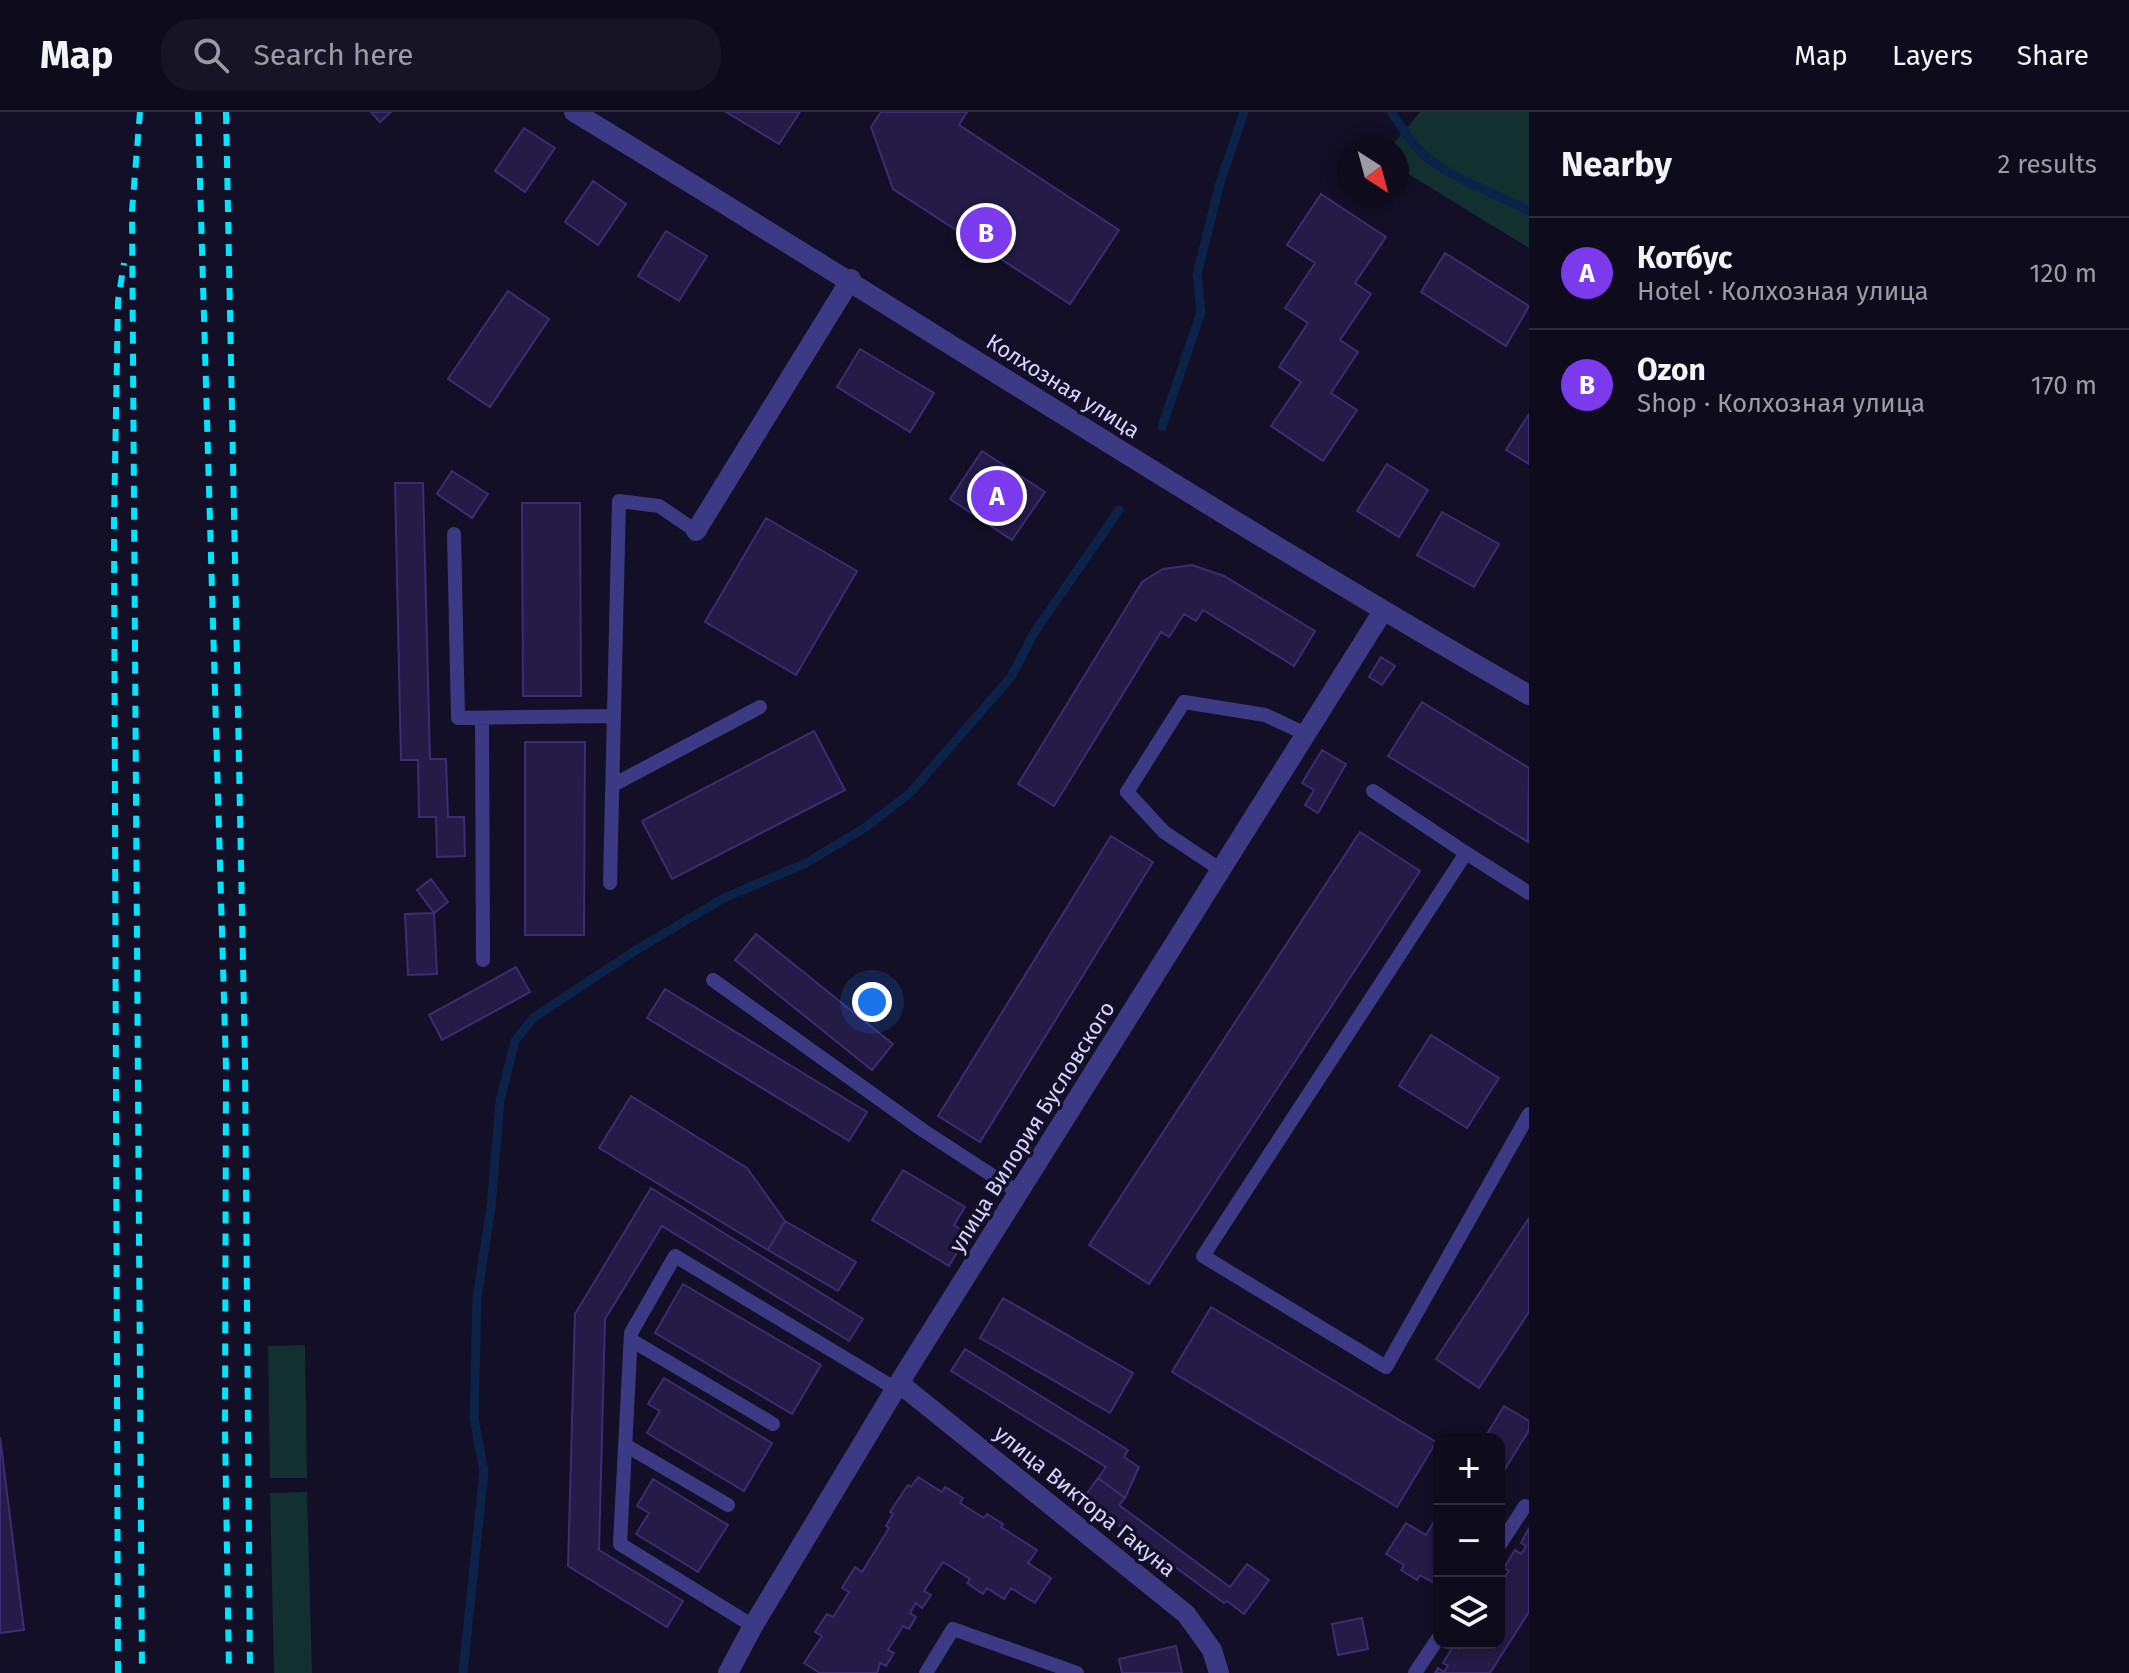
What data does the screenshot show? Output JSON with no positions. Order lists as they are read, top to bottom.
{
  "streets": {
    "street": ["Колхозная улица", "улица Вилория Бусловского", "улица Виктора Гакуна"]
  },
  "crossings": [
    ["Колхозная улица", "улица Вилория Бусловского"],
    ["улица Вилория Бусловского", "улица Виктора Гакуна"]
  ],
  "north": "bottom right",
  "page": {
    "header": "Map",
    "search": "Search here",
    "nav": ["Map", "Layers", "Share"],
    "heading": ["Nearby", "2 results"],
    "pins": ["B", "A"],
    "list": [
      {
        "mark": "A",
        "name": "Котбус",
        "note": "Hotel · Колхозная улица",
        "value": "120 m"
      },
      {
        "mark": "B",
        "name": "Ozon",
        "note": "Shop · Колхозная улица",
        "value": "170 m"
      }
    ],
    "map_buttons": ["+", "−"]
  }
}
